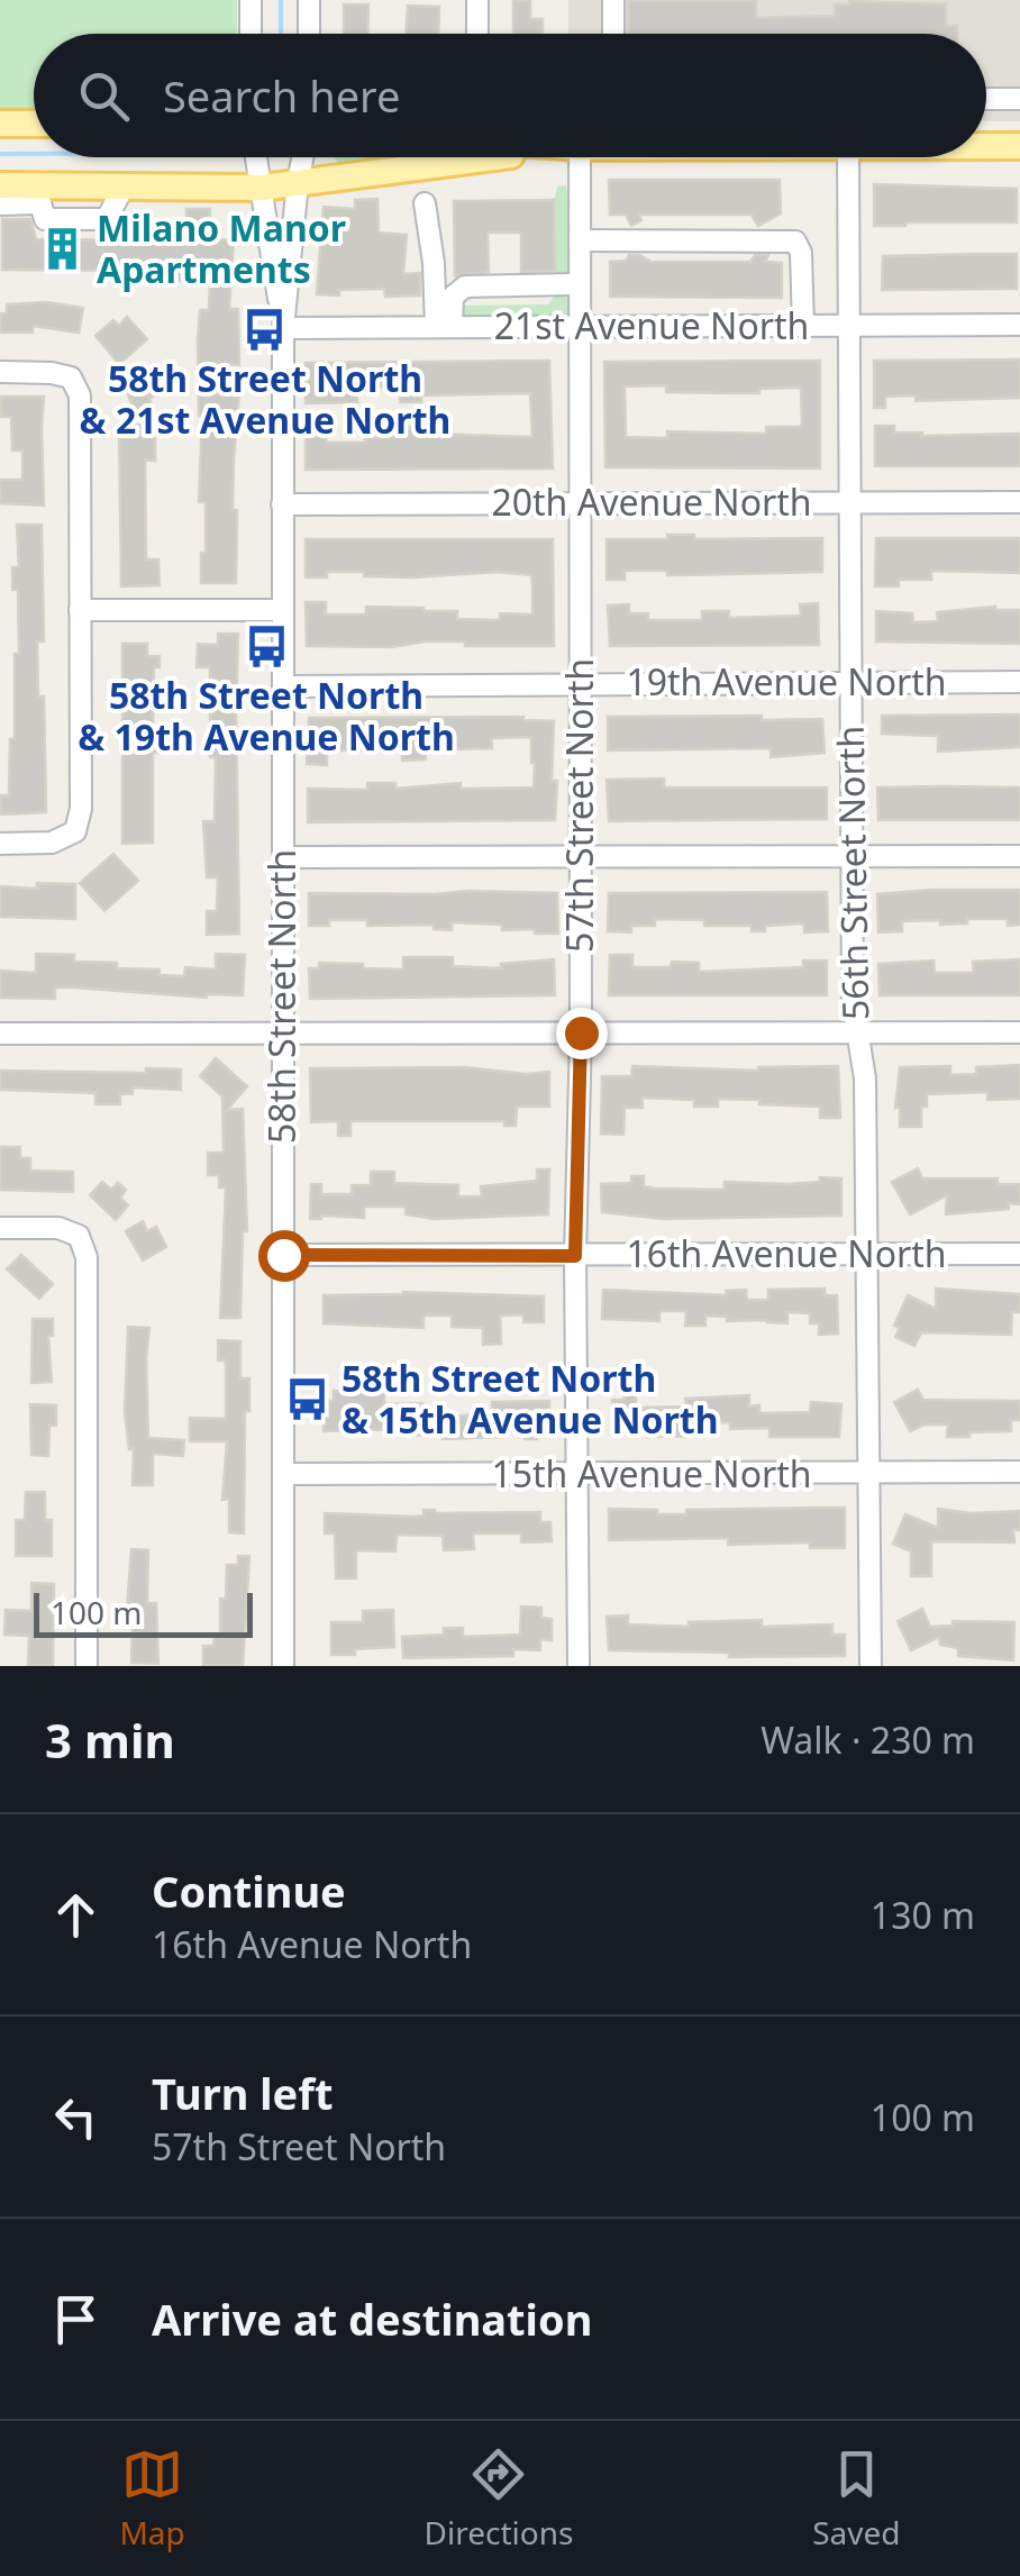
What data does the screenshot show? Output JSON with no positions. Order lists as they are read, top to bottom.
{
  "streets": {
    "street": [
      "21st Avenue North",
      "20th Avenue North",
      "19th Avenue North",
      "57th Street North",
      "56th Street North",
      "58th Street North",
      "16th Avenue North",
      "15th Avenue North"
    ]
  },
  "crossings": [
    ["21st Avenue North", "57th Street North"],
    ["21st Avenue North", "56th Street North"],
    ["21st Avenue North", "58th Street North"],
    ["20th Avenue North", "57th Street North"],
    ["20th Avenue North", "56th Street North"],
    ["20th Avenue North", "58th Street North"],
    ["19th Avenue North", "57th Street North"],
    ["19th Avenue North", "56th Street North"],
    ["19th Avenue North", "58th Street North"],
    ["57th Street North", "16th Avenue North"],
    ["57th Street North", "15th Avenue North"],
    ["56th Street North", "16th Avenue North"],
    ["56th Street North", "15th Avenue North"],
    ["58th Street North", "16th Avenue North"],
    ["58th Street North", "15th Avenue North"]
  ],
  "places": {
    "building": ["Milano Manor Apartments"],
    "bus stop": ["58th Street North & 21st Avenue North", "58th Street North & 19th Avenue North", "58th Street North & 15th Avenue North"]
  },
  "scale_bar": "100 m",
  "page": {
    "search": "Search here",
    "scale": "100 m",
    "heading": ["3 min", "Walk · 230 m"],
    "list": [
      ["Continue", "16th Avenue North", "130 m"],
      ["Turn left", "57th Street North", "100 m"],
      "Arrive at destination"
    ],
    "nav": ["Map", "Directions", "Saved"]
  }
}
